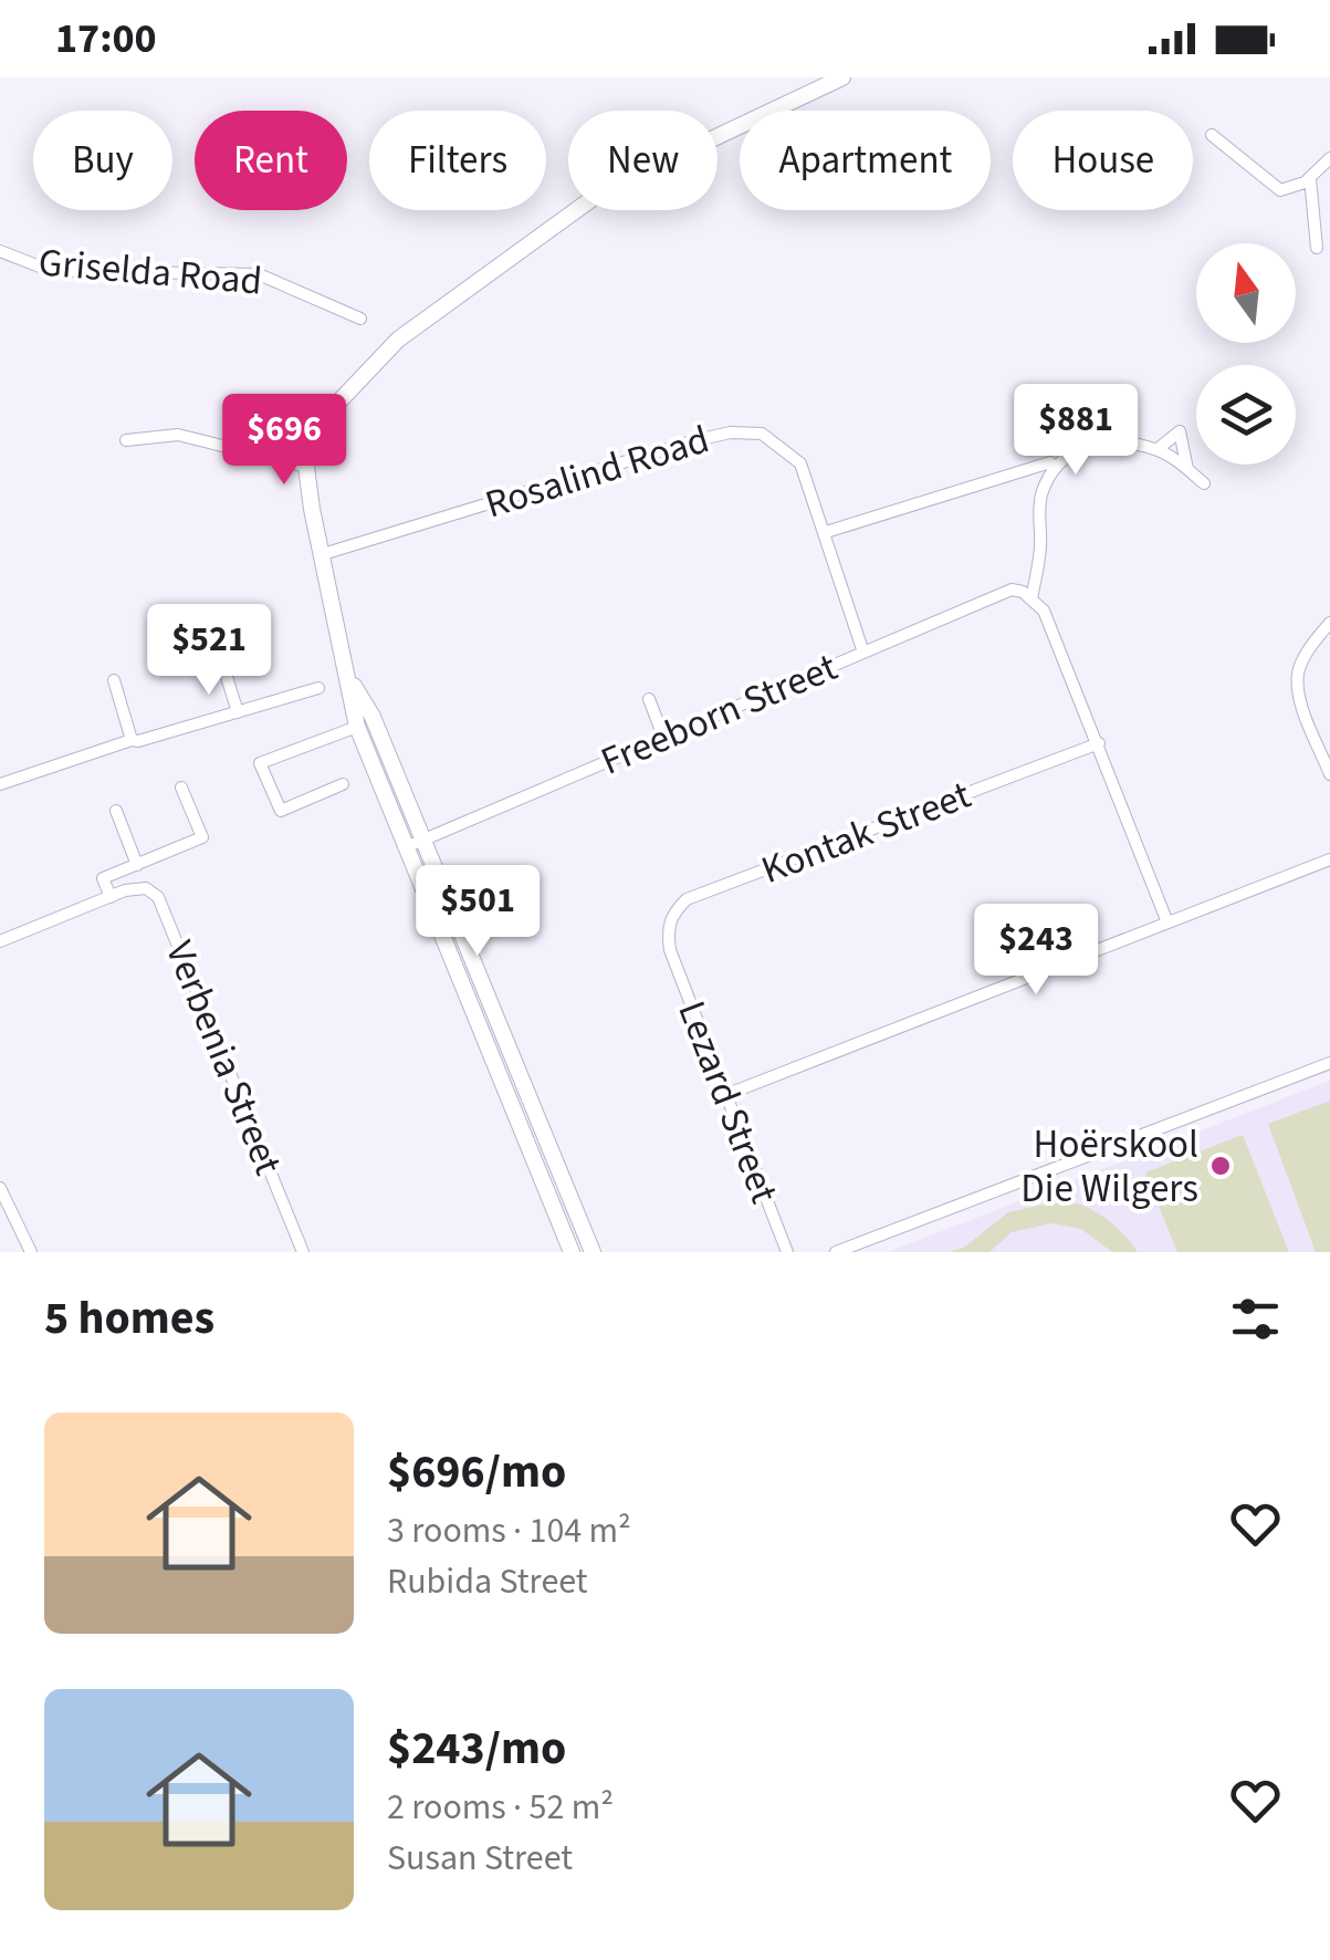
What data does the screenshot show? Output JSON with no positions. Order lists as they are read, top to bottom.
{
  "streets": {
    "street": [
      "Griselda Road",
      "Rosalind Road",
      "Freeborn Street",
      "Kontak Street",
      "Verbenia Street",
      "Lezard Street"
    ]
  },
  "crossings": [
    ["Rosalind Road", "Freeborn Street"],
    ["Kontak Street", "Lezard Street"]
  ],
  "places": ["Hoërskool Die Wilgers"],
  "north": "top",
  "page": {
    "status": "17:00",
    "chip": [
      "Buy",
      "Rent",
      "Filters",
      "New",
      "Apartment",
      "House"
    ],
    "price": [
      "$881",
      "$696",
      "$521",
      "$501",
      "$243"
    ],
    "heading": "5 homes",
    "list": [
      {
        "name": "$696/mo",
        "note": "3 rooms · 104 m² · Rubida Street"
      },
      {
        "name": "$243/mo",
        "note": "2 rooms · 52 m² · Susan Street"
      }
    ]
  }
}
